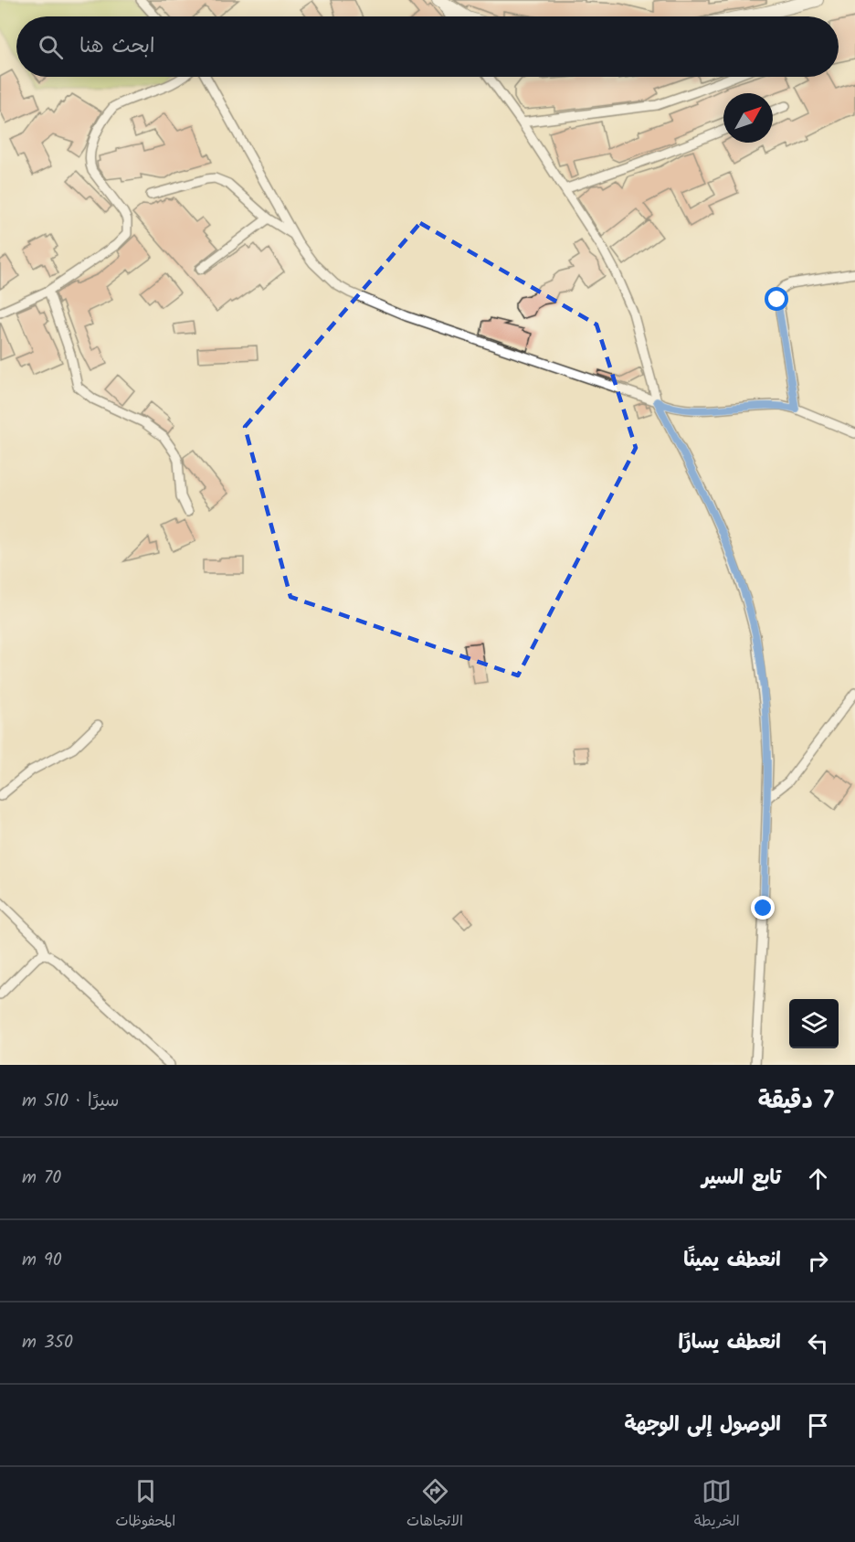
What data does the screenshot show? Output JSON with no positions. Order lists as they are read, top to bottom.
{
  "north": "top right",
  "page": {
    "search": "ابحث هنا",
    "heading": ["7 دقيقة", "سيرًا · 510 m"],
    "list": [
      ["تابع السير", "70 m"],
      ["انعطف يمينًا", "90 m"],
      ["انعطف يسارًا", "350 m"],
      "الوصول إلى الوجهة"
    ],
    "nav": ["الخريطة", "الاتجاهات", "المحفوظات"]
  }
}
